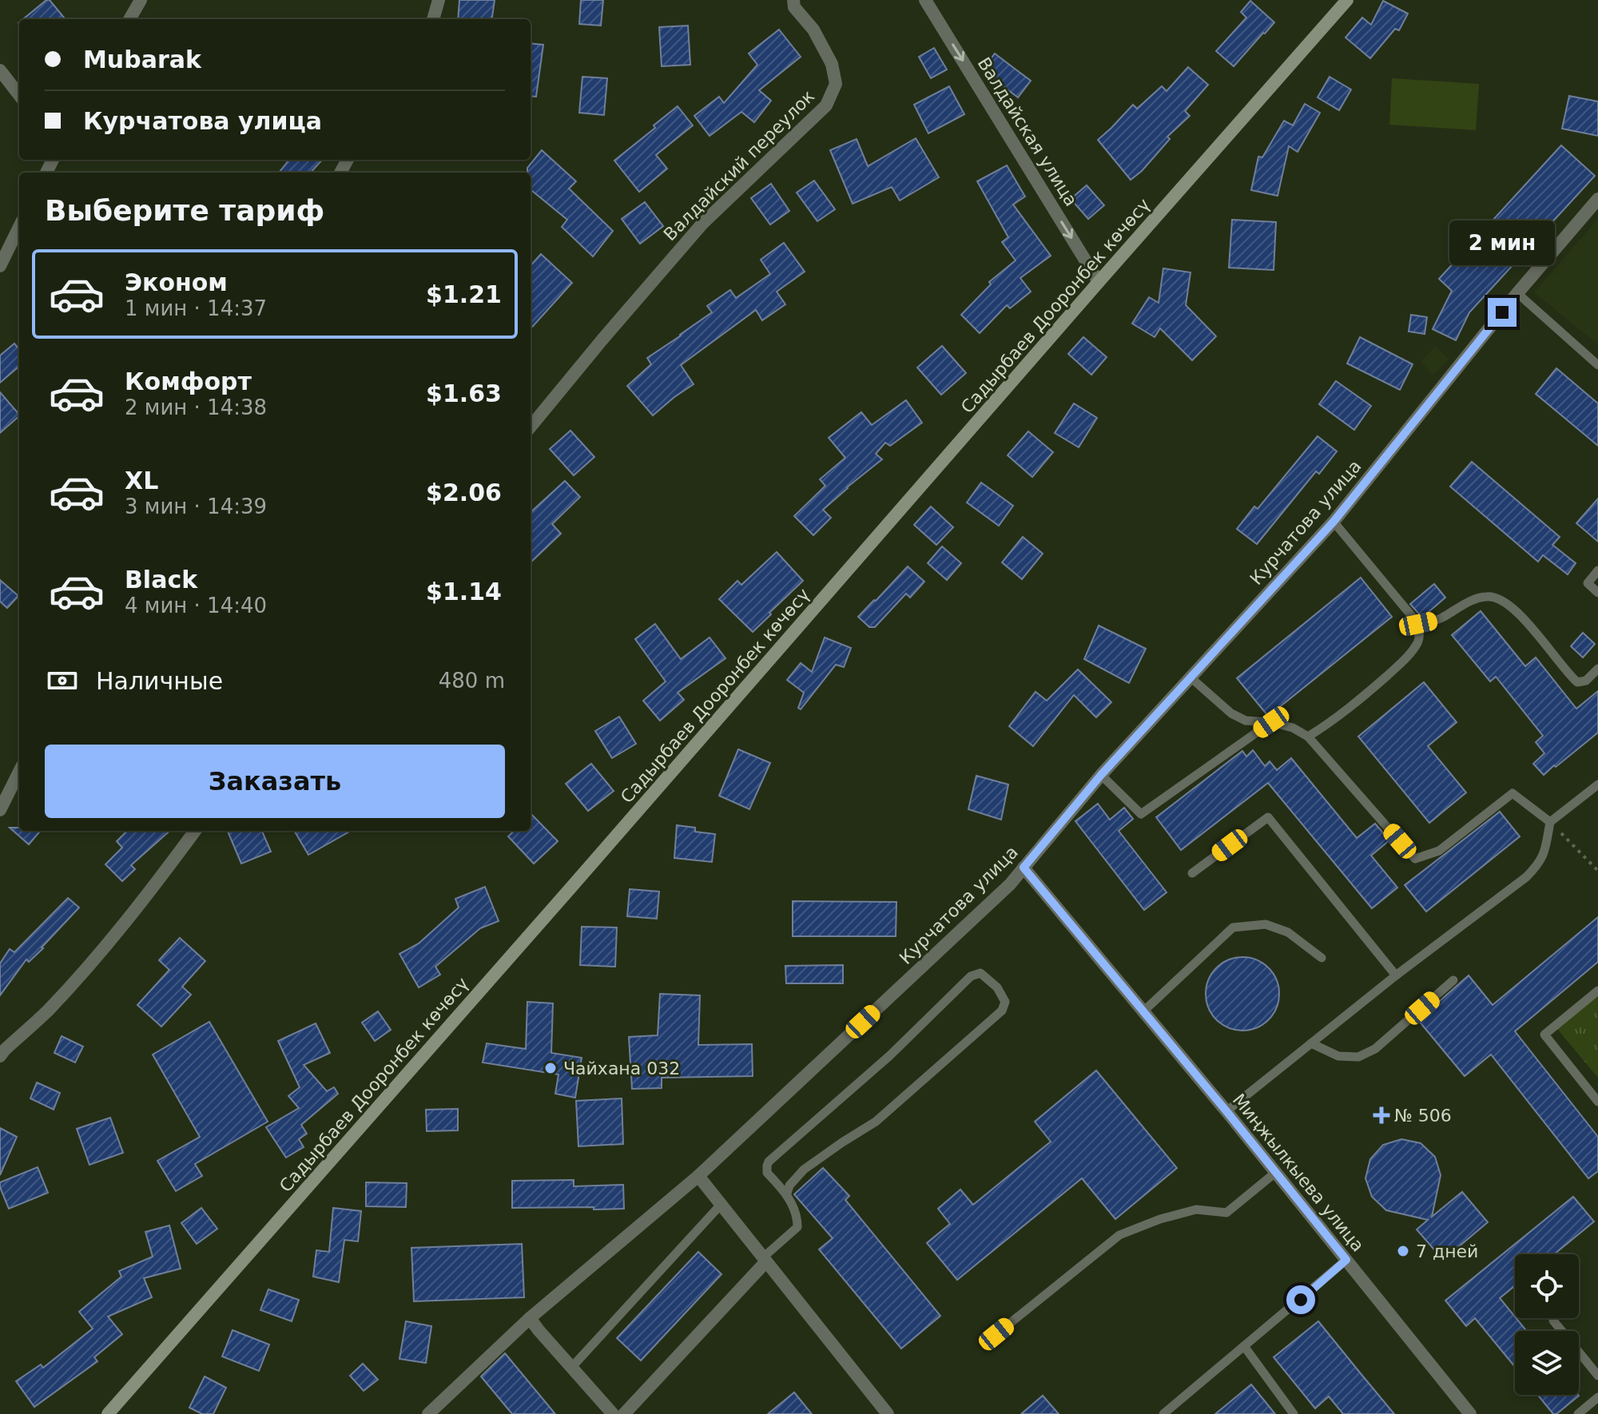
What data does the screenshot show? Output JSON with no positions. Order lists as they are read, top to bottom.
{
  "streets": {
    "main road": ["Садырбаев Дооронбек көчөсү"],
    "street": [
      "Валдайская улица",
      "Валдайский переулок",
      "Курчатова улица",
      "Миңжылкыева улица"
    ]
  },
  "crossings": [
    ["Валдайская улица", "Садырбаев Дооронбек көчөсү"],
    ["Курчатова улица", "Миңжылкыева улица"]
  ],
  "one_way": ["Валдайская улица"],
  "places": {
    "other": ["Чайхана 032", "7 дней"],
    "health": ["№ 506"]
  },
  "page": {
    "banner": ["Mubarak", "Курчатова улица"],
    "heading": "Выберите тариф",
    "bubble": "2 мин",
    "list": [
      {
        "name": "Эконом",
        "note": "1 мин · 14:37",
        "value": "$1.21"
      },
      {
        "name": "Комфорт",
        "note": "2 мин · 14:38",
        "value": "$1.63"
      },
      {
        "name": "XL",
        "note": "3 мин · 14:39",
        "value": "$2.06"
      },
      {
        "name": "Black",
        "note": "4 мин · 14:40",
        "value": "$1.14"
      }
    ],
    "pay": ["Наличные", "480 m"],
    "buttons": "Заказать"
  }
}
